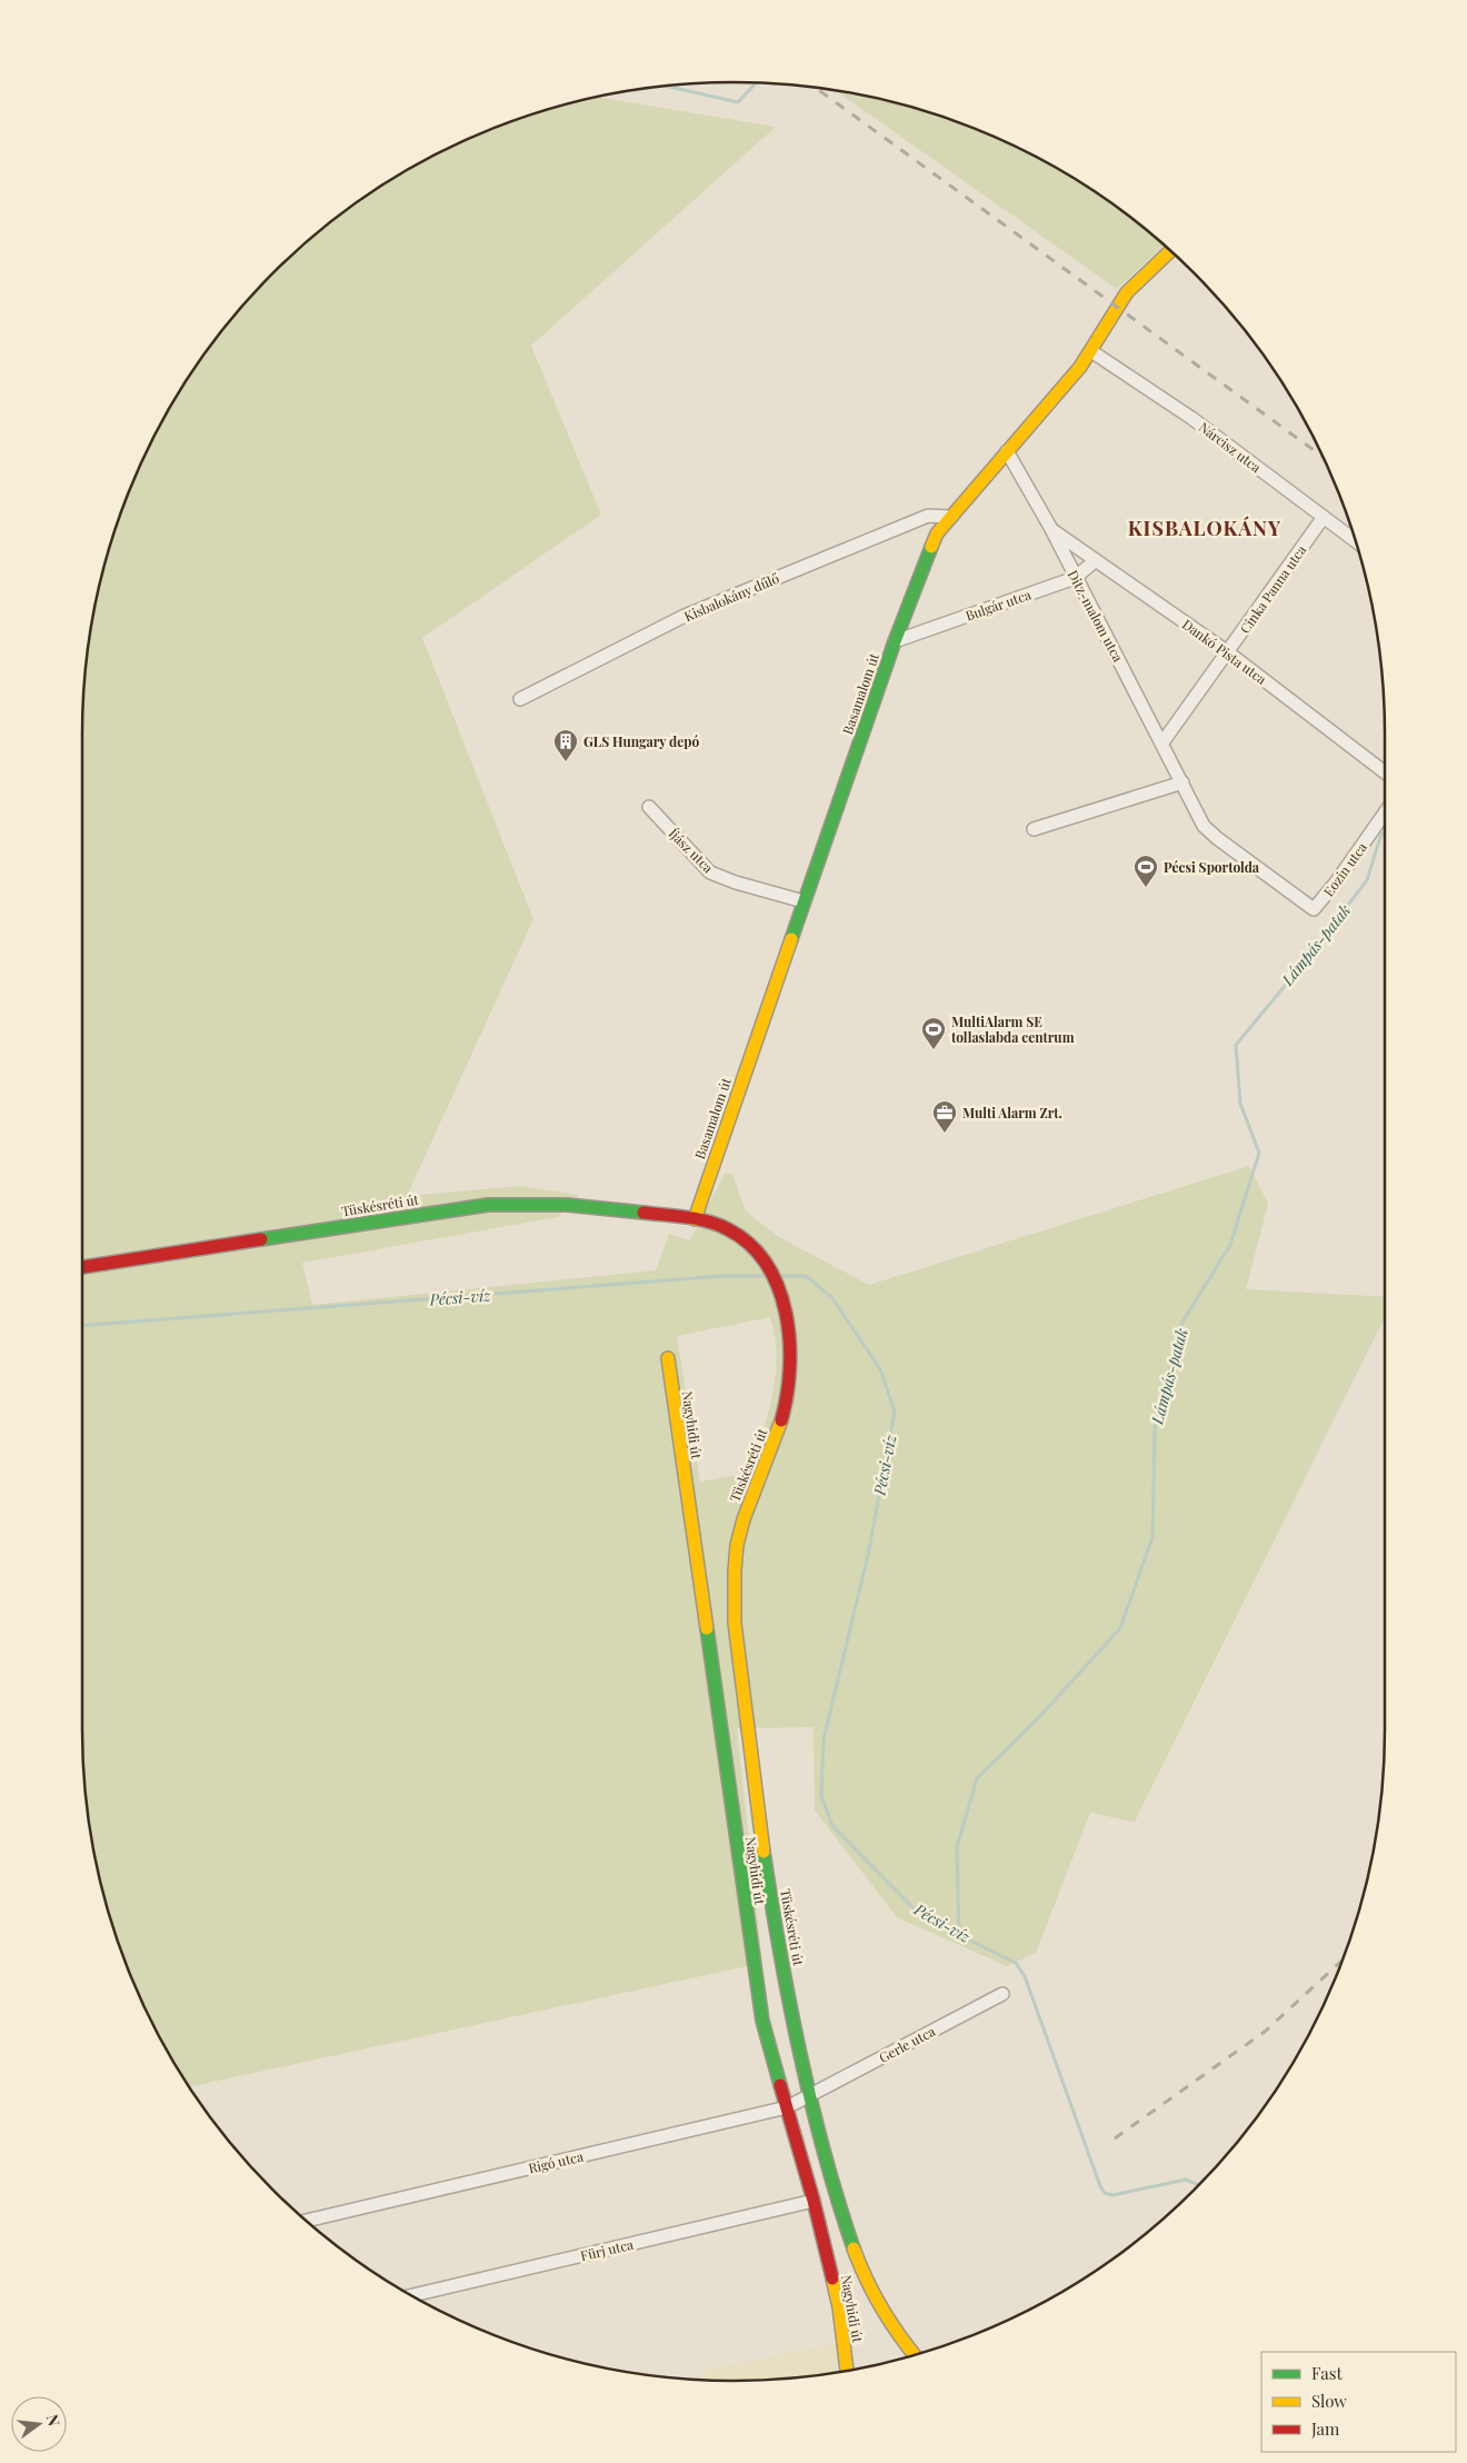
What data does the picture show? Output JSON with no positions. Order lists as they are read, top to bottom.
{
  "streets": {
    "street": [
      "Nárcisz utca",
      "Cinka Panna utca",
      "Kisbalokány dűlő",
      "Bulgár utca",
      "Ditz-malom utca",
      "Dankó Pista utca",
      "Basamalom út",
      "Íjász utca",
      "Eozin utca",
      "Tüskésréti út",
      "Nagyhidi út",
      "Gerle utca",
      "Rigó utca",
      "Fürj utca"
    ]
  },
  "crossings": [
    ["Nárcisz utca", "Cinka Panna utca"],
    ["Nárcisz utca", "Basamalom út"],
    ["Cinka Panna utca", "Ditz-malom utca"],
    ["Cinka Panna utca", "Dankó Pista utca"],
    ["Kisbalokány dűlő", "Basamalom út"],
    ["Bulgár utca", "Ditz-malom utca"],
    ["Bulgár utca", "Dankó Pista utca"],
    ["Bulgár utca", "Basamalom út"],
    ["Ditz-malom utca", "Dankó Pista utca"],
    ["Ditz-malom utca", "Basamalom út"],
    ["Ditz-malom utca", "Eozin utca"],
    ["Basamalom út", "Íjász utca"],
    ["Basamalom út", "Tüskésréti út"],
    ["Tüskésréti út", "Gerle utca"],
    ["Tüskésréti út", "Rigó utca"],
    ["Nagyhidi út", "Rigó utca"],
    ["Nagyhidi út", "Fürj utca"],
    ["Gerle utca", "Rigó utca"]
  ],
  "districts": ["KISBALOKÁNY"],
  "water": ["Lámpás-patak", "Pécsi-víz"],
  "places": {
    "building": ["GLS Hungary depó"],
    "sports": ["Pécsi Sportolda", "MultiAlarm SE tollaslabda centrum"],
    "office": ["Multi Alarm Zrt."]
  },
  "legend": ["Fast", "Slow", "Jam"],
  "north": "right"
}
